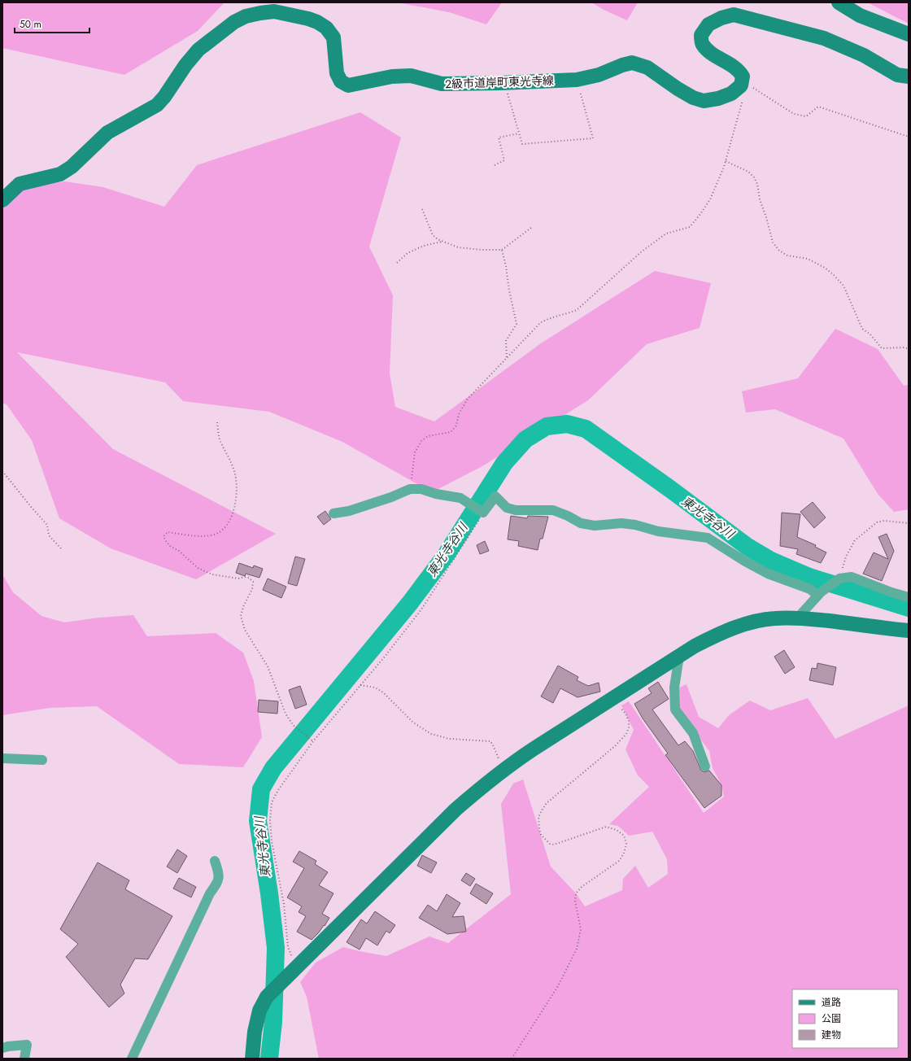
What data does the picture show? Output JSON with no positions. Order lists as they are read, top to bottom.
{
  "streets": {
    "street": ["2級市道岸町東光寺線"]
  },
  "water": ["東光寺谷川"],
  "legend": ["道路", "公園", "建物"],
  "scale_bar": "50 m"
}
